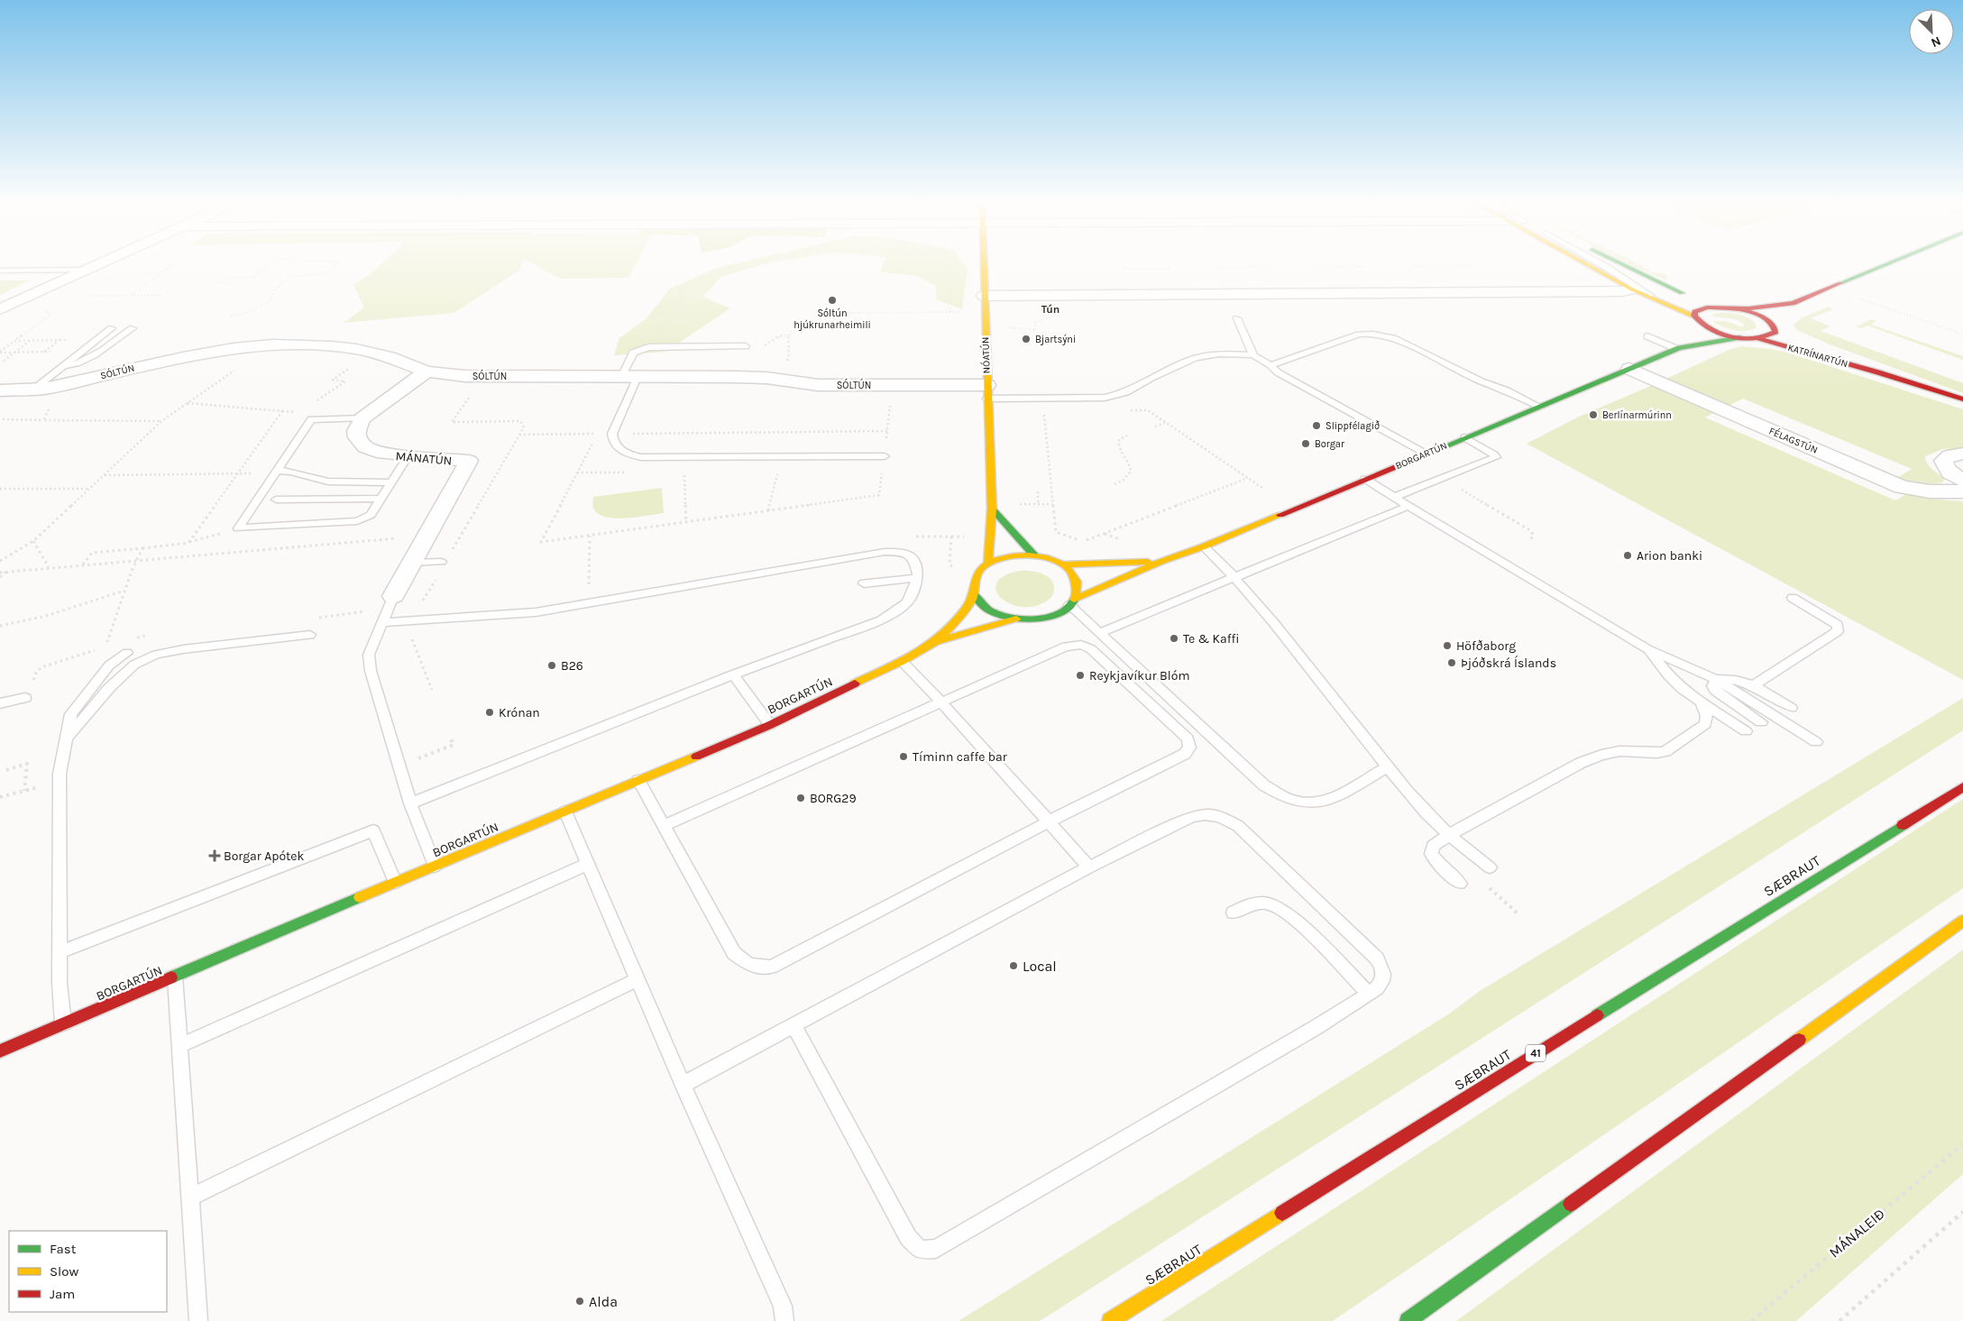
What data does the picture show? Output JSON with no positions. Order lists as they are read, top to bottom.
{
  "streets": {
    "street": [
      "NÓATÚN",
      "KATRÍNARTÚN",
      "SÓLTÚN",
      "FÉLAGSTÚN",
      "BORGARTÚN",
      "MÁNATÚN",
      "SÆBRAUT",
      "41"
    ],
    "path": ["MÁNALEIÐ"]
  },
  "crossings": [
    ["NÓATÚN", "SÓLTÚN"],
    ["NÓATÚN", "BORGARTÚN"],
    ["KATRÍNARTÚN", "BORGARTÚN"],
    ["FÉLAGSTÚN", "BORGARTÚN"]
  ],
  "districts": ["Tún"],
  "places": {
    "other": [
      "Sóltún hjúkrunarheimili",
      "Bjartsýni",
      "Berlínarmúrinn",
      "Slippfélagið",
      "Borgar",
      "Arion banki",
      "Te & Kaffi",
      "Höfðaborg",
      "Þjóðskrá Íslands",
      "B26",
      "Reykjavíkur Blóm",
      "Krónan",
      "Tíminn caffe bar",
      "BORG29",
      "Local",
      "Alda"
    ],
    "health": ["Borgar Apótek"]
  },
  "legend": ["Fast", "Slow", "Jam"],
  "north": "bottom right"
}
